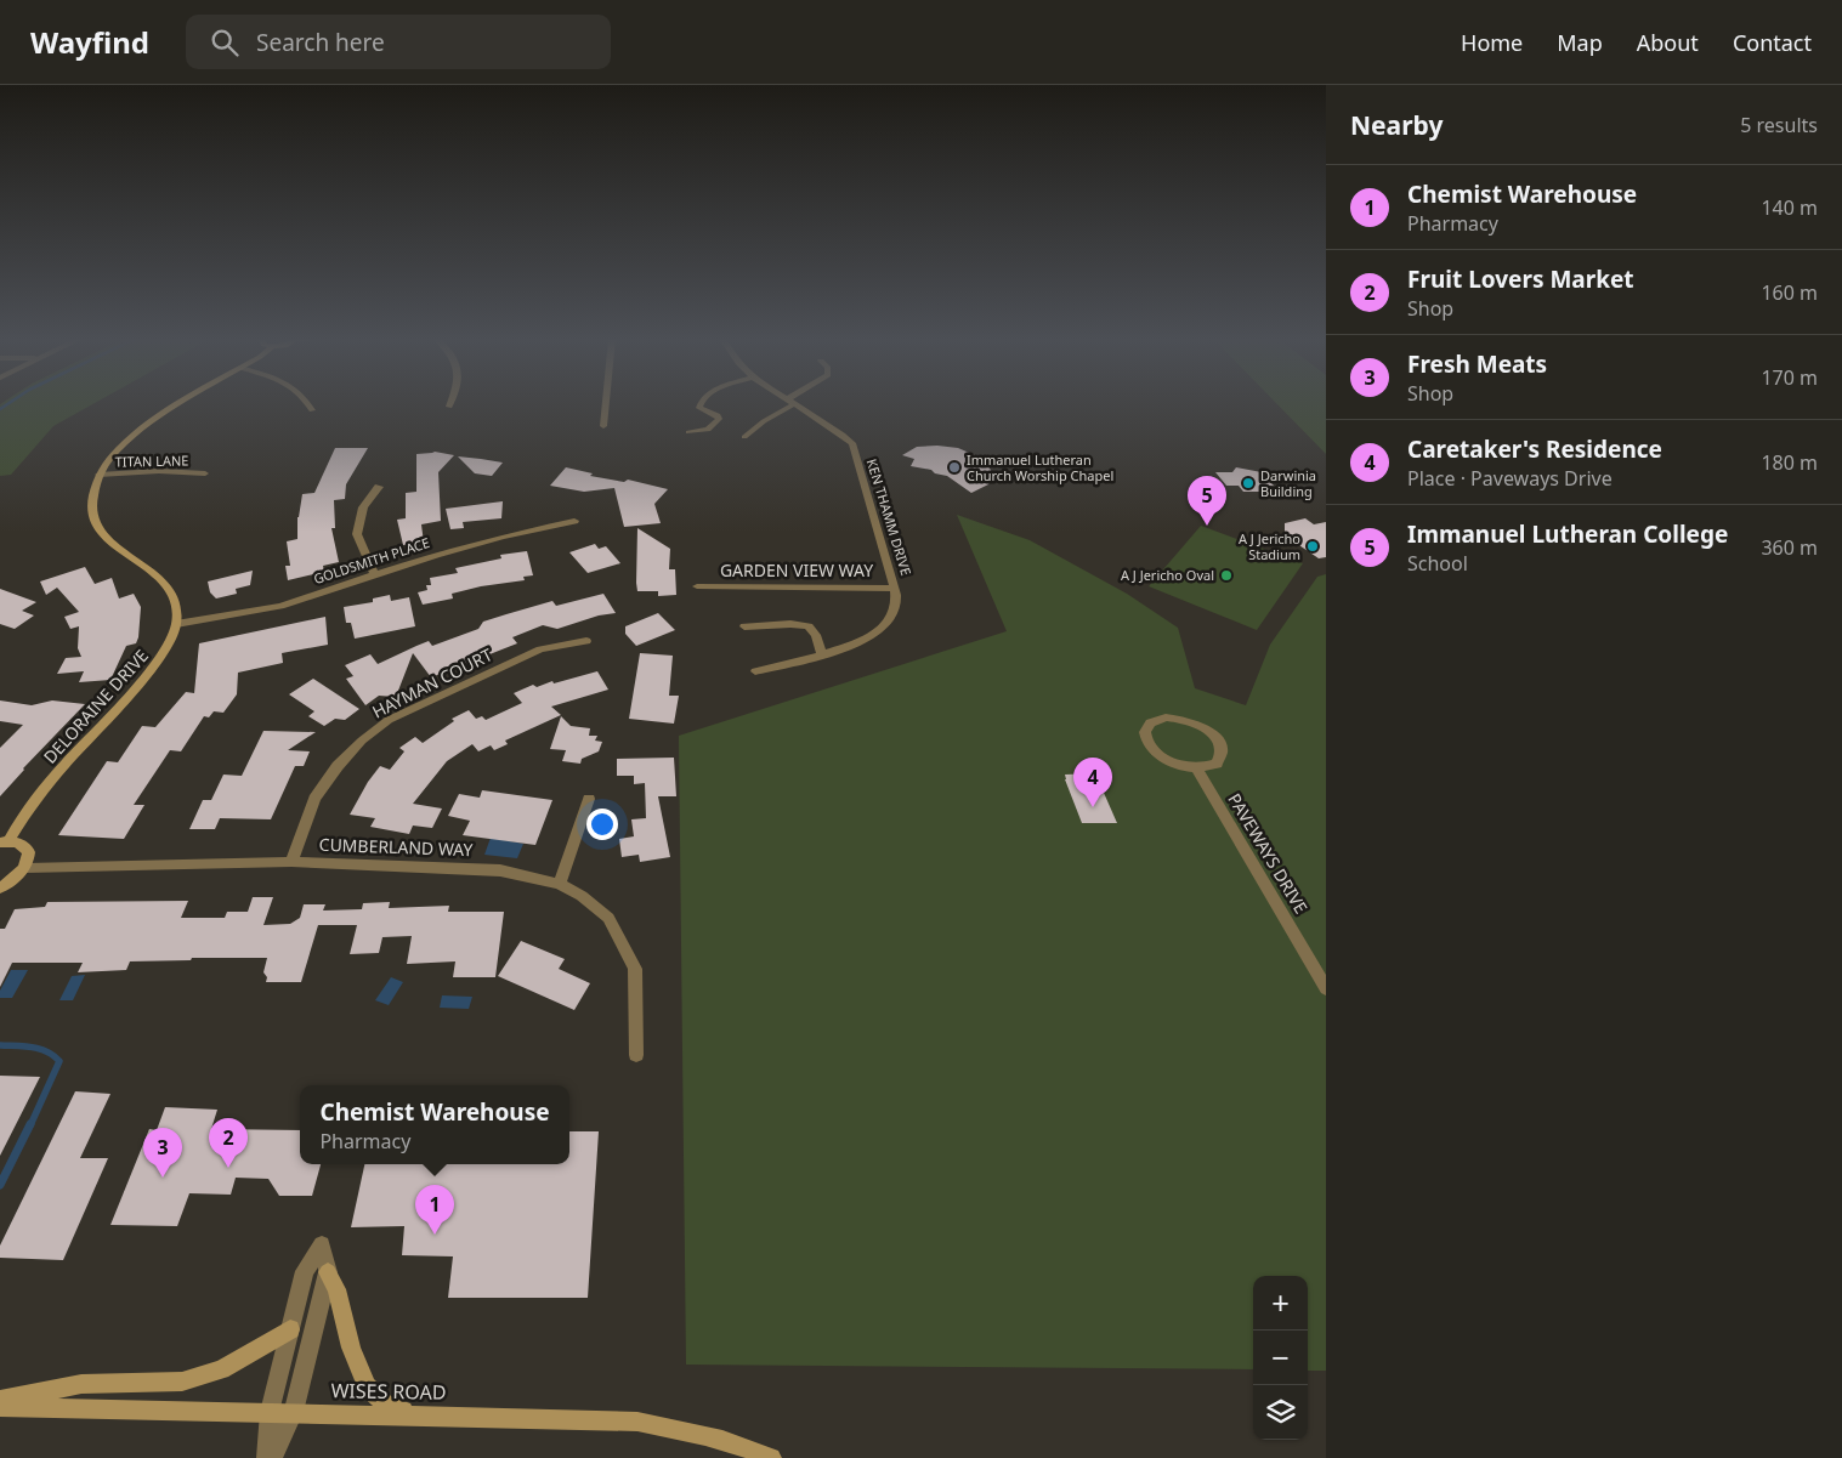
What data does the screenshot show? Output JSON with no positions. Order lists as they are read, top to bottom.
{
  "streets": {
    "street": [
      "TITAN LANE",
      "KEN THAMM DRIVE",
      "GOLDSMITH PLACE",
      "GARDEN VIEW WAY",
      "HAYMAN COURT",
      "DELORAINE DRIVE",
      "CUMBERLAND WAY",
      "PAVEWAYS DRIVE",
      "WISES ROAD"
    ]
  },
  "crossings": [
    ["KEN THAMM DRIVE", "GARDEN VIEW WAY"],
    ["GOLDSMITH PLACE", "DELORAINE DRIVE"],
    ["HAYMAN COURT", "CUMBERLAND WAY"]
  ],
  "places": [
    "Immanuel Lutheran Church Worship Chapel",
    "Darwinia Building",
    "A J Jericho Stadium",
    "A J Jericho Oval"
  ],
  "page": {
    "header": "Wayfind",
    "search": "Search here",
    "nav": [
      "Home",
      "Map",
      "About",
      "Contact"
    ],
    "heading": ["Nearby", "5 results"],
    "list": [
      {
        "mark": "1",
        "name": "Chemist Warehouse",
        "note": "Pharmacy",
        "value": "140 m"
      },
      {
        "mark": "2",
        "name": "Fruit Lovers Market",
        "note": "Shop",
        "value": "160 m"
      },
      {
        "mark": "3",
        "name": "Fresh Meats",
        "note": "Shop",
        "value": "170 m"
      },
      {
        "mark": "4",
        "name": "Caretaker's Residence",
        "note": "Place · Paveways Drive",
        "value": "180 m"
      },
      {
        "mark": "5",
        "name": "Immanuel Lutheran College",
        "note": "School",
        "value": "360 m"
      }
    ],
    "pins": [
      "5",
      "4",
      "2",
      "3",
      "1"
    ],
    "popup": ["Chemist Warehouse", "Pharmacy"],
    "map_buttons": ["+", "−"]
  }
}
